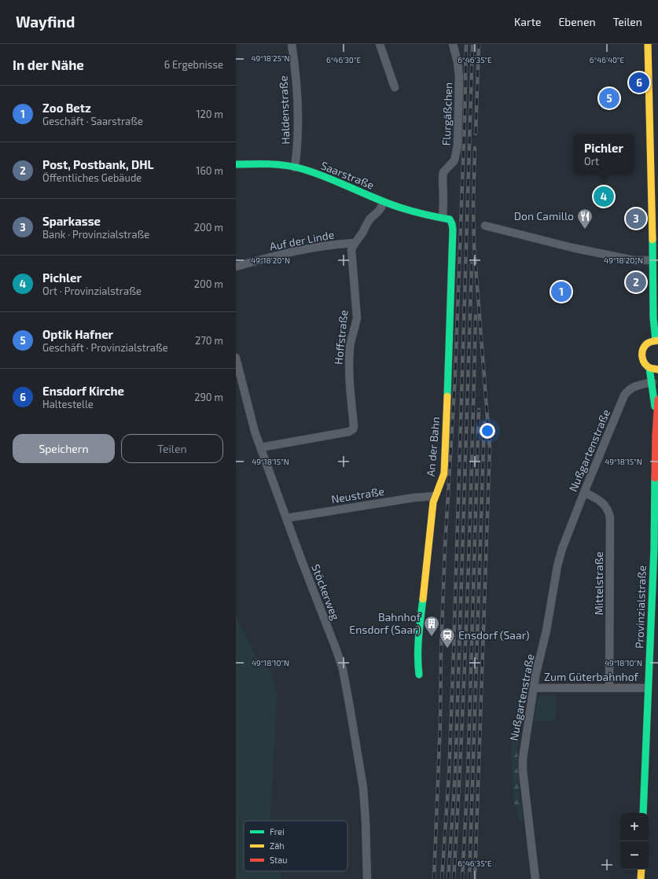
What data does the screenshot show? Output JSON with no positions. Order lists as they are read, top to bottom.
{
  "streets": {
    "main road": ["Saarstraße", "An der Bahn", "Provinzialstraße"],
    "street": [
      "Haldenstraße",
      "Flurgäßchen",
      "Auf der Linde",
      "Hoffstraße",
      "Nußgartenstraße",
      "Neustraße",
      "Mittelstraße",
      "Stöckerweg",
      "Zum Güterbahnhof"
    ]
  },
  "crossings": [
    ["Haldenstraße", "Saarstraße"],
    ["Flurgäßchen", "Saarstraße"],
    ["Flurgäßchen", "An der Bahn"],
    ["Saarstraße", "An der Bahn"],
    ["Auf der Linde", "Hoffstraße"],
    ["Hoffstraße", "Stöckerweg"],
    ["An der Bahn", "Neustraße"],
    ["Nußgartenstraße", "Mittelstraße"],
    ["Nußgartenstraße", "Provinzialstraße"],
    ["Nußgartenstraße", "Zum Güterbahnhof"],
    ["Neustraße", "Stöckerweg"],
    ["Mittelstraße", "Zum Güterbahnhof"],
    ["Provinzialstraße", "Zum Güterbahnhof"]
  ],
  "places": {
    "restaurant": ["Don Camillo"],
    "building": ["Bahnhof Ensdorf (Saar)"],
    "station": ["Ensdorf (Saar)"]
  },
  "legend": ["Frei", "Zäh", "Stau"],
  "page": {
    "header": "Wayfind",
    "nav": ["Karte", "Ebenen", "Teilen"],
    "heading": ["In der Nähe", "6 Ergebnisse"],
    "pins": [
      "6",
      "5",
      "4",
      "3",
      "2",
      "1"
    ],
    "list": [
      {
        "mark": "1",
        "name": "Zoo Betz",
        "note": "Geschäft · Saarstraße",
        "value": "120 m"
      },
      {
        "mark": "2",
        "name": "Post, Postbank, DHL",
        "note": "Öffentliches Gebäude",
        "value": "160 m"
      },
      {
        "mark": "3",
        "name": "Sparkasse",
        "note": "Bank · Provinzialstraße",
        "value": "200 m"
      },
      {
        "mark": "4",
        "name": "Pichler",
        "note": "Ort · Provinzialstraße",
        "value": "200 m"
      },
      {
        "mark": "5",
        "name": "Optik Hafner",
        "note": "Geschäft · Provinzialstraße",
        "value": "270 m"
      },
      {
        "mark": "6",
        "name": "Ensdorf Kirche",
        "note": "Haltestelle",
        "value": "290 m"
      }
    ],
    "popup": ["Pichler", "Ort"],
    "buttons": ["Speichern", "Teilen"],
    "map_buttons": ["+", "−"]
  },
  "coordinates": [
    "49°18'25\"N",
    "6°46'30\"E",
    "6°46'35\"E",
    "6°46'40\"E",
    "49°18'20\"N",
    "49°18'15\"N",
    "49°18'10\"N"
  ]
}
